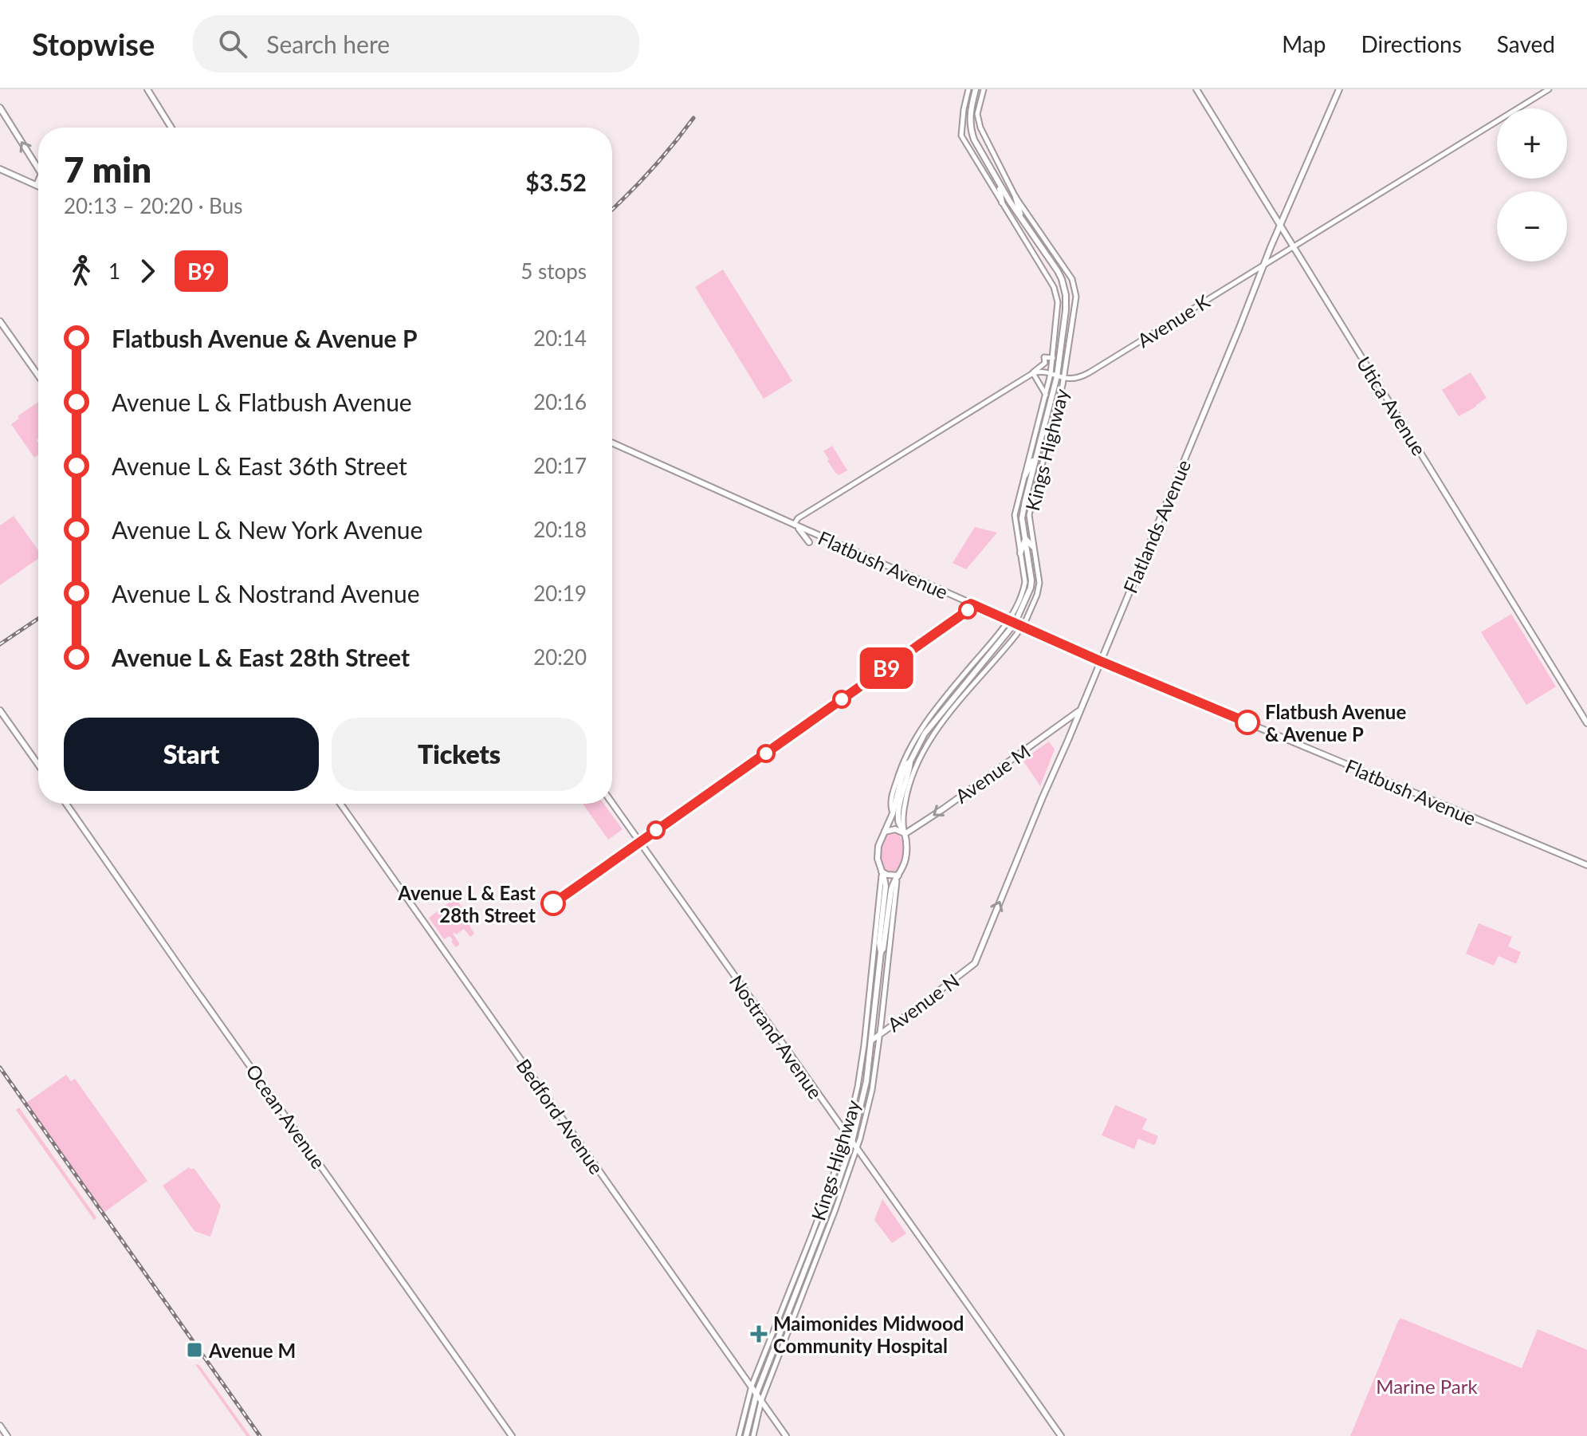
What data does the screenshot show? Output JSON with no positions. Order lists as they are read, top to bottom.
{
  "streets": {
    "main road": [
      "Utica Avenue",
      "Kings Highway",
      "Flatlands Avenue",
      "Flatbush Avenue",
      "Avenue M",
      "Avenue N",
      "Nostrand Avenue",
      "Ocean Avenue",
      "Bedford Avenue"
    ],
    "street": ["Avenue K"]
  },
  "crossings": [
    ["Avenue K", "Utica Avenue"],
    ["Avenue K", "Kings Highway"],
    ["Avenue K", "Flatlands Avenue"],
    ["Utica Avenue", "Flatlands Avenue"],
    ["Kings Highway", "Flatbush Avenue"],
    ["Kings Highway", "Avenue M"],
    ["Kings Highway", "Avenue N"],
    ["Kings Highway", "Nostrand Avenue"],
    ["Kings Highway", "Bedford Avenue"],
    ["Flatlands Avenue", "Flatbush Avenue"],
    ["Flatlands Avenue", "Avenue M"],
    ["Flatlands Avenue", "Avenue N"]
  ],
  "one_way": ["Avenue M"],
  "parks": ["Marine Park"],
  "places": {
    "other": ["Flatbush Avenue & Avenue P", "Avenue L & East 28th Street"],
    "health": ["Maimonides Midwood Community Hospital"],
    "transit": ["Avenue M"]
  },
  "lines": ["bus line B9"],
  "page": {
    "header": "Stopwise",
    "search": "Search here",
    "nav": ["Map", "Directions", "Saved"],
    "on_map": "B9",
    "map_buttons": ["+", "−"],
    "heading": ["7 min", "20:13 – 20:20 · Bus", "$3.52"],
    "legs": ["1", "B9", "5 stops"],
    "list": [
      {
        "name": "Flatbush Avenue & Avenue P",
        "value": "20:14"
      },
      {
        "name": "Avenue L & Flatbush Avenue",
        "value": "20:16"
      },
      {
        "name": "Avenue L & East 36th Street",
        "value": "20:17"
      },
      {
        "name": "Avenue L & New York Avenue",
        "value": "20:18"
      },
      {
        "name": "Avenue L & Nostrand Avenue",
        "value": "20:19"
      },
      {
        "name": "Avenue L & East 28th Street",
        "value": "20:20"
      }
    ],
    "buttons": ["Start", "Tickets"]
  }
}
